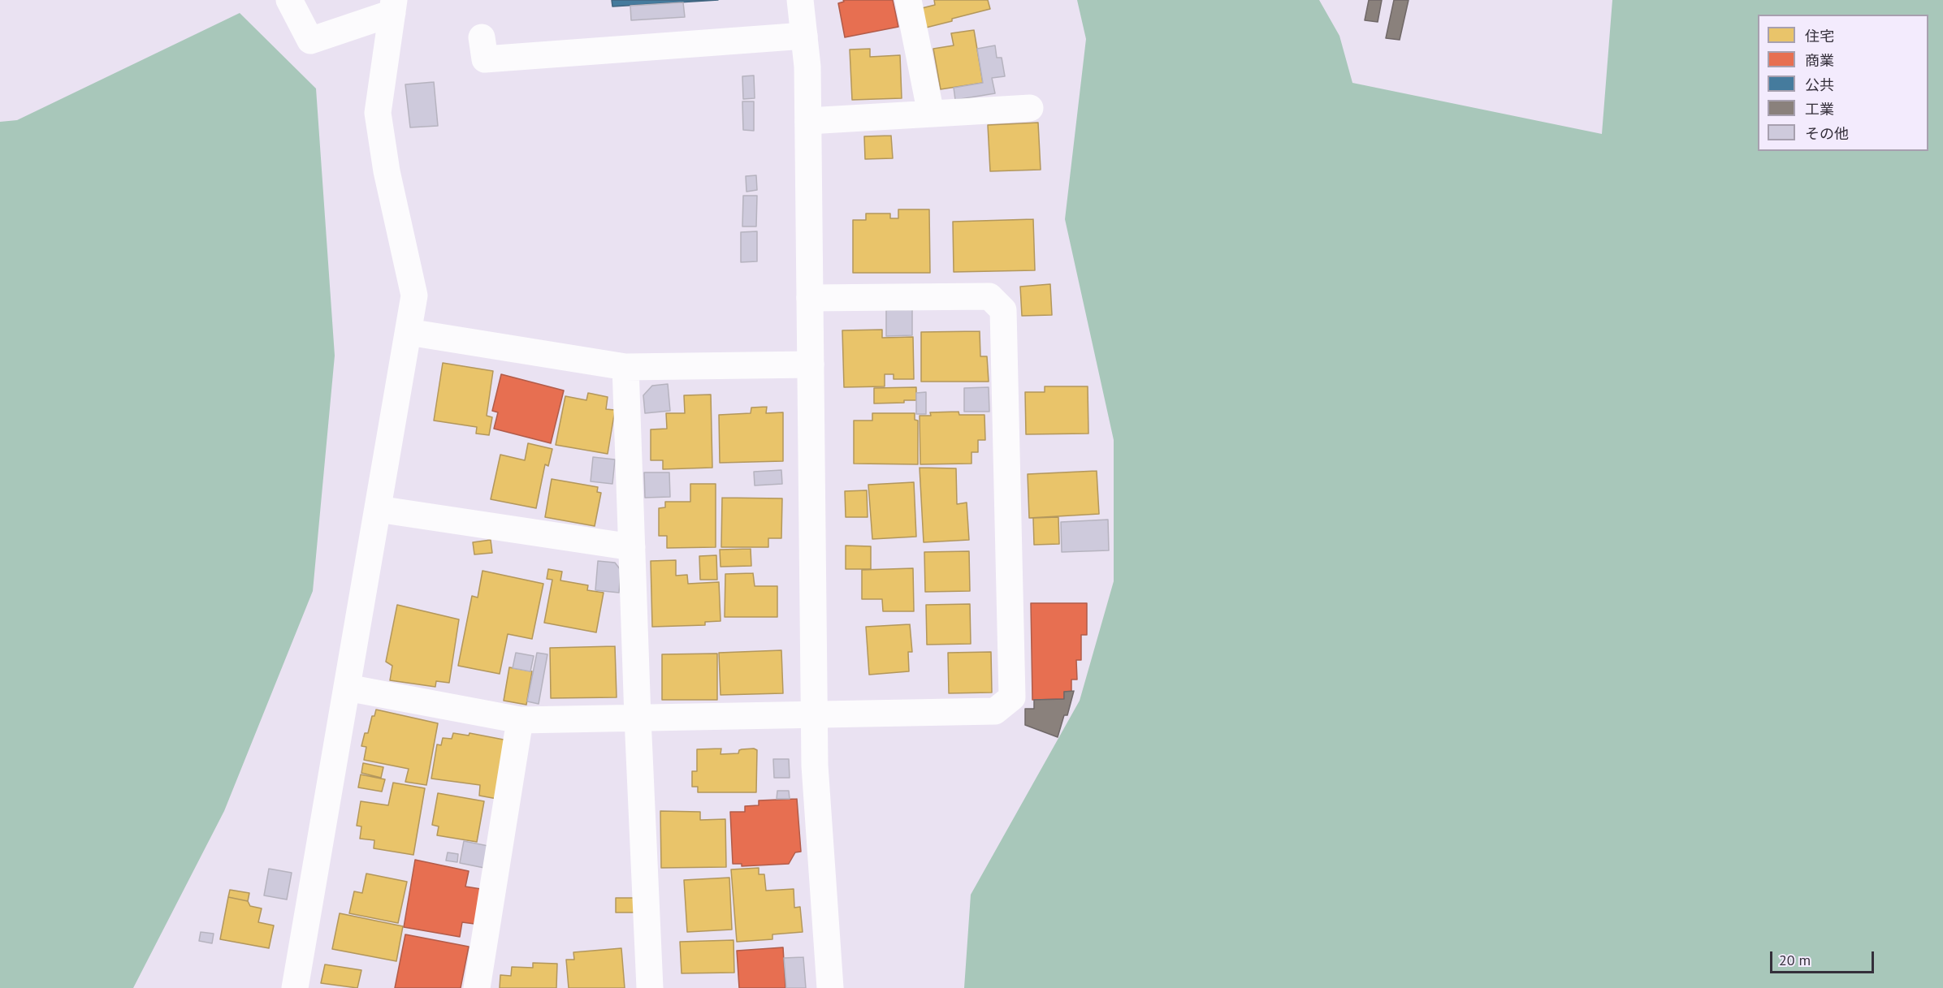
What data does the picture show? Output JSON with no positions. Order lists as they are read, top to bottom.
{
  "legend": [
    "住宅",
    "商業",
    "公共",
    "工業",
    "その他"
  ],
  "scale_bar": "20 m"
}
